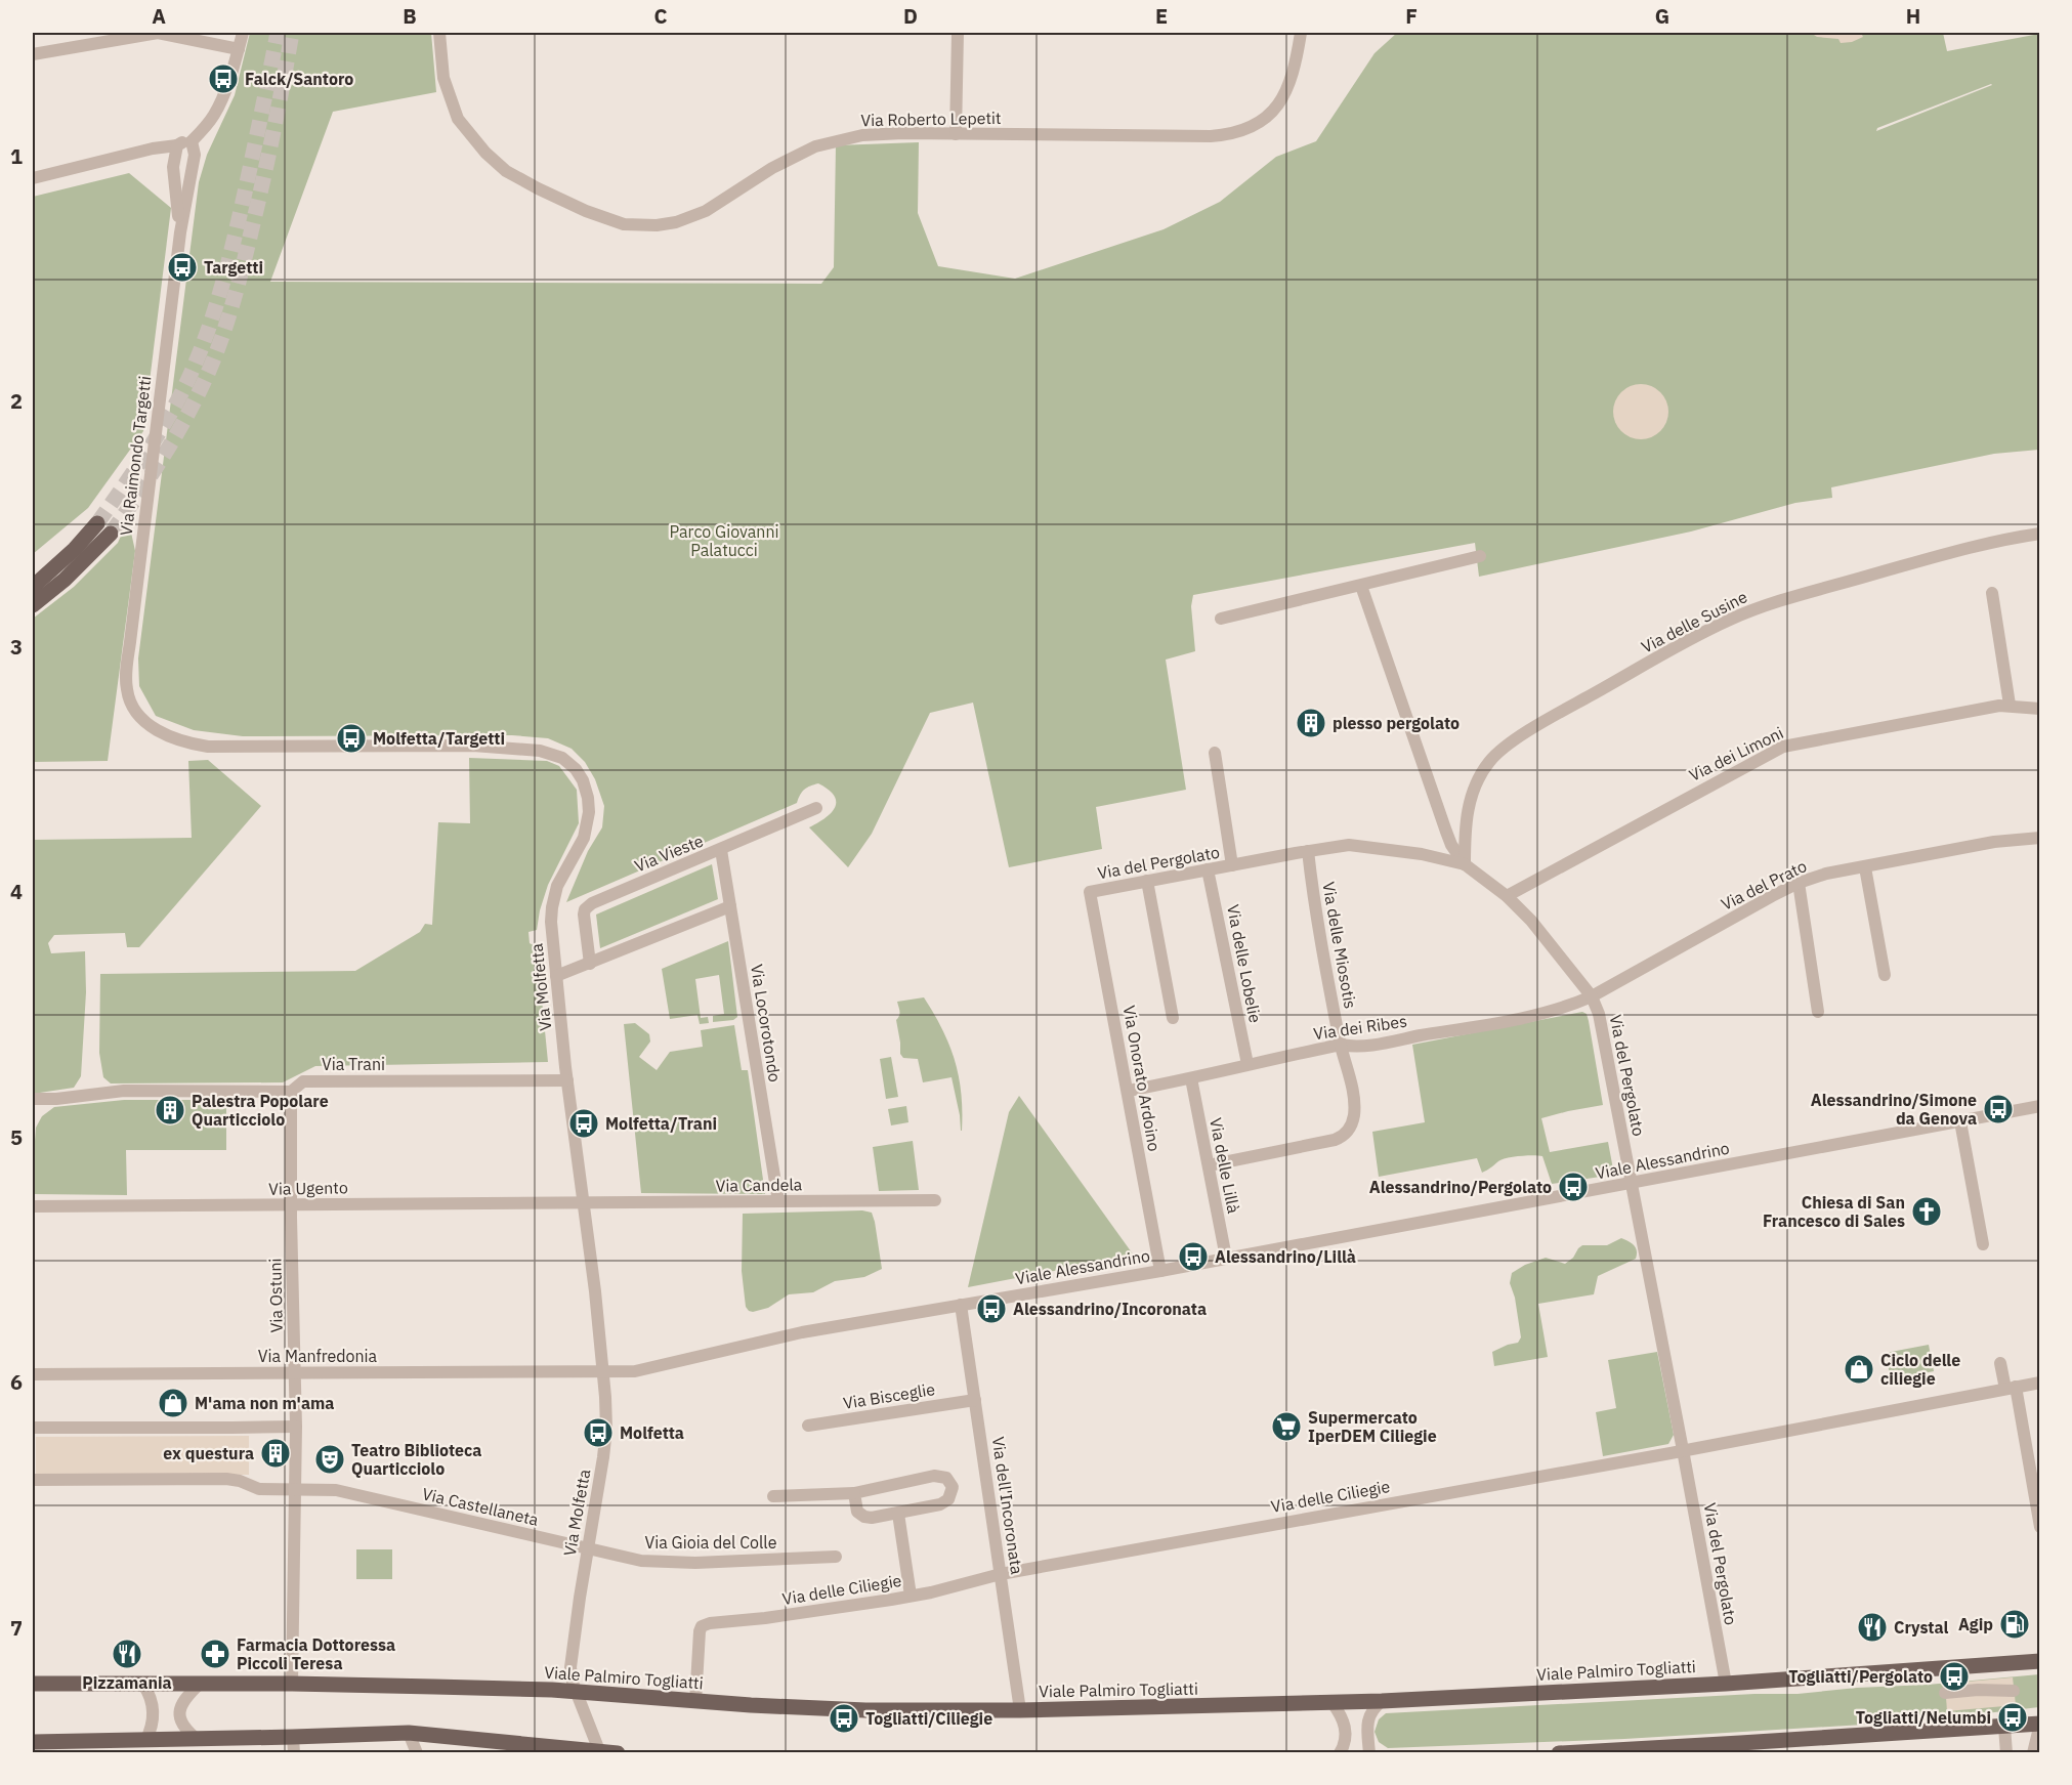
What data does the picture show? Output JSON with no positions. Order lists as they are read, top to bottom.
{
  "streets": {
    "main road": ["Viale Palmiro Togliatti"],
    "street": [
      "Via Roberto Lepetit",
      "Via Raimondo Targetti",
      "Via delle Susine",
      "Via dei Limoni",
      "Via Vieste",
      "Via del Pergolato",
      "Via del Prato",
      "Via delle Miosotis",
      "Via delle Lobelie",
      "Via Molfetta",
      "Via Locorotondo",
      "Via dei Ribes",
      "Via Trani",
      "Via Onorato Ardoino",
      "Viale Alessandrino",
      "Via delle Lillà",
      "Via Candela",
      "Via Ugento",
      "Via Ostuni",
      "Via Manfredonia",
      "Via Bisceglie",
      "Via delle Ciliegie",
      "Via dell'Incoronata",
      "Via Castellaneta",
      "Via Gioia del Colle"
    ]
  },
  "crossings": [
    ["Via Raimondo Targetti", "Via Molfetta"],
    ["Via delle Susine", "Via del Pergolato"],
    ["Via dei Limoni", "Via del Pergolato"],
    ["Via Vieste", "Via Locorotondo"],
    ["Via del Pergolato", "Via del Prato"],
    ["Via del Pergolato", "Via delle Miosotis"],
    ["Via del Pergolato", "Via delle Lobelie"],
    ["Via del Pergolato", "Via dei Ribes"],
    ["Via del Pergolato", "Via Onorato Ardoino"],
    ["Via del Pergolato", "Viale Alessandrino"],
    ["Via del Pergolato", "Via delle Ciliegie"],
    ["Via del Pergolato", "Viale Palmiro Togliatti"],
    ["Via del Prato", "Via dei Ribes"],
    ["Via delle Miosotis", "Via dei Ribes"],
    ["Via delle Miosotis", "Via delle Lillà"],
    ["Via delle Lobelie", "Via dei Ribes"],
    ["Via Molfetta", "Via Trani"],
    ["Via Molfetta", "Viale Alessandrino"],
    ["Via Molfetta", "Via Candela"],
    ["Via Molfetta", "Via Ugento"],
    ["Via Molfetta", "Via Manfredonia"],
    ["Via Molfetta", "Via Castellaneta"],
    ["Via Molfetta", "Via Gioia del Colle"],
    ["Via Molfetta", "Viale Palmiro Togliatti"],
    ["Via Locorotondo", "Via Candela"],
    ["Via dei Ribes", "Via delle Lillà"],
    ["Via Trani", "Via Ostuni"],
    ["Via Onorato Ardoino", "Viale Alessandrino"],
    ["Viale Alessandrino", "Via delle Lillà"],
    ["Viale Alessandrino", "Via Manfredonia"],
    ["Viale Alessandrino", "Via dell'Incoronata"],
    ["Via Candela", "Via Ugento"],
    ["Via Ugento", "Via Ostuni"],
    ["Via Ostuni", "Via Manfredonia"],
    ["Via Ostuni", "Via Castellaneta"],
    ["Via Ostuni", "Viale Palmiro Togliatti"],
    ["Via Bisceglie", "Via dell'Incoronata"],
    ["Via delle Ciliegie", "Via dell'Incoronata"],
    ["Via delle Ciliegie", "Viale Palmiro Togliatti"],
    ["Via dell'Incoronata", "Viale Palmiro Togliatti"],
    ["Via Castellaneta", "Via Gioia del Colle"]
  ],
  "parks": ["Parco Giovanni Palatucci"],
  "places": {
    "bus stop": [
      "Falck/Santoro",
      "Targetti",
      "Molfetta/Targetti",
      "Alessandrino/Simone da Genova",
      "Molfetta/Trani",
      "Alessandrino/Pergolato",
      "Alessandrino/Lillà",
      "Alessandrino/Incoronata",
      "Molfetta",
      "Togliatti/Pergolato",
      "Togliatti/Nelumbi",
      "Togliatti/Ciliegie"
    ],
    "building": ["plesso pergolato", "Palestra Popolare Quarticciolo", "ex questura"],
    "church": ["Chiesa di San Francesco di Sales"],
    "shop": ["Ciclo delle ciliegie", "M'ama non m'ama"],
    "supermarket": ["Supermercato IperDEM Ciliegie"],
    "theatre": ["Teatro Biblioteca Quarticciolo"],
    "fuel station": ["Agip"],
    "restaurant": ["Crystal", "Pizzamania"],
    "pharmacy": ["Farmacia Dottoressa Piccoli Teresa"]
  },
  "grid": {
    "columns": [
      "A",
      "B",
      "C",
      "D",
      "E",
      "F",
      "G",
      "H"
    ],
    "rows": [
      "1",
      "2",
      "3",
      "4",
      "5",
      "6",
      "7"
    ]
  }
}
